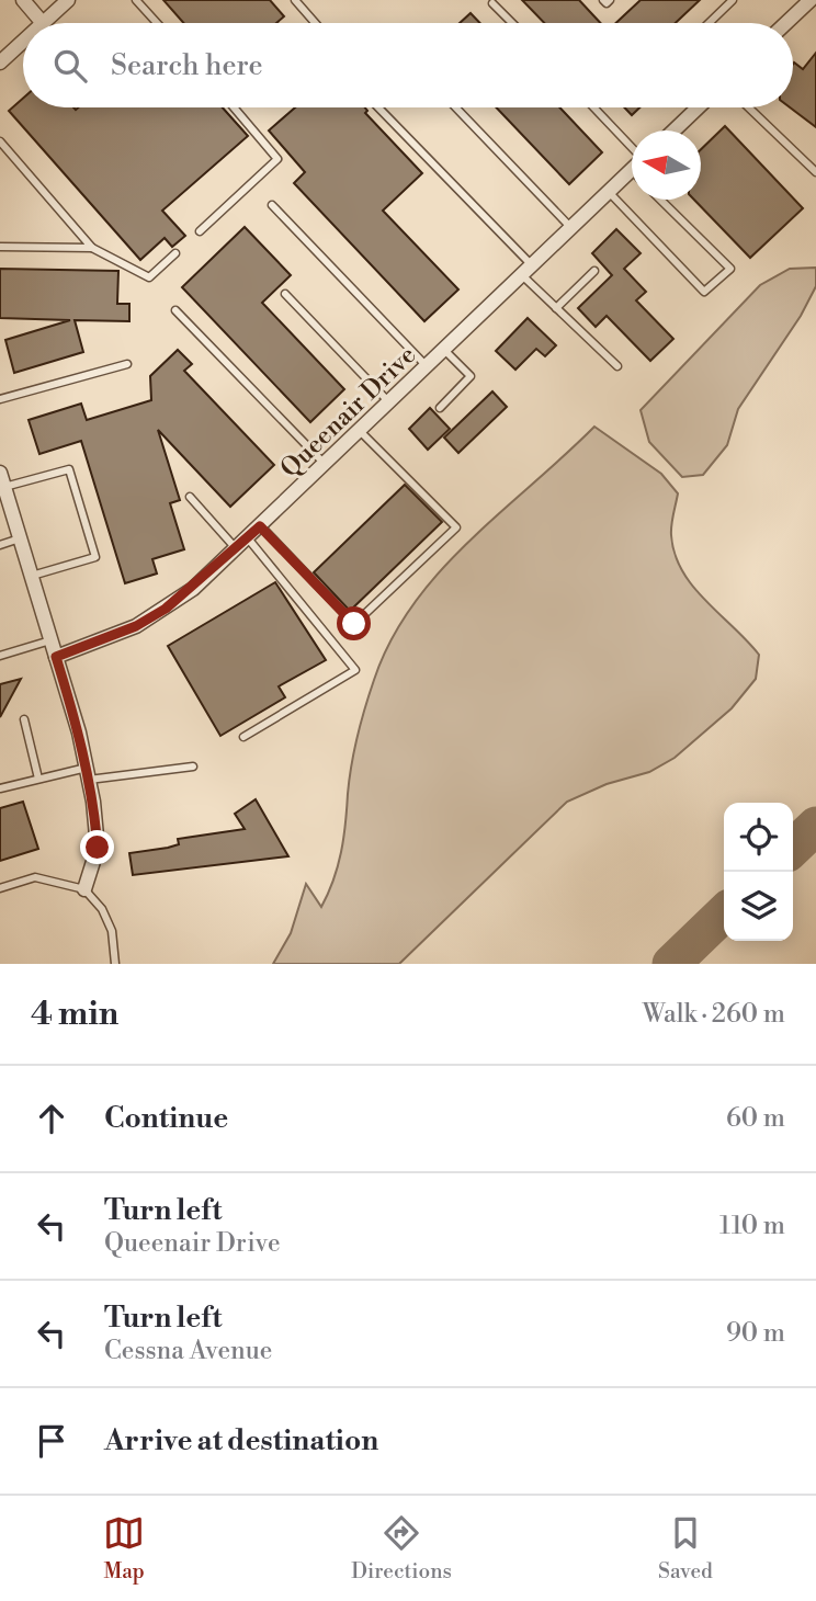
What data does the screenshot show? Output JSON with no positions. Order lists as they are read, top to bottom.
{
  "streets": {
    "street": ["Queenair Drive"]
  },
  "north": "left",
  "page": {
    "search": "Search here",
    "heading": ["4 min", "Walk · 260 m"],
    "list": [
      ["Continue", "60 m"],
      ["Turn left", "Queenair Drive", "110 m"],
      ["Turn left", "Cessna Avenue", "90 m"],
      "Arrive at destination"
    ],
    "nav": ["Map", "Directions", "Saved"]
  }
}
